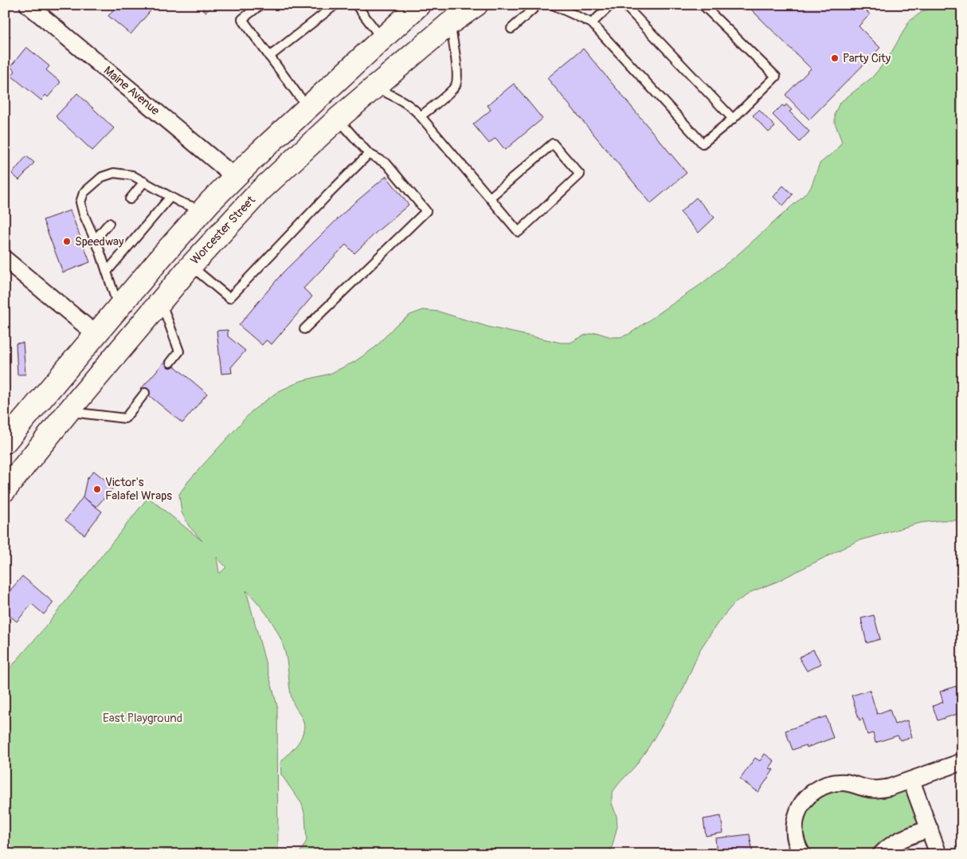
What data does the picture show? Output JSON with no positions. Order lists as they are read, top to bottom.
{
  "streets": {
    "highway": ["Worcester Street"],
    "street": ["Maine Avenue"]
  },
  "parks": ["East Playground"],
  "places": ["Party City", "Speedway", "Victor's Falafel Wraps"]
}
